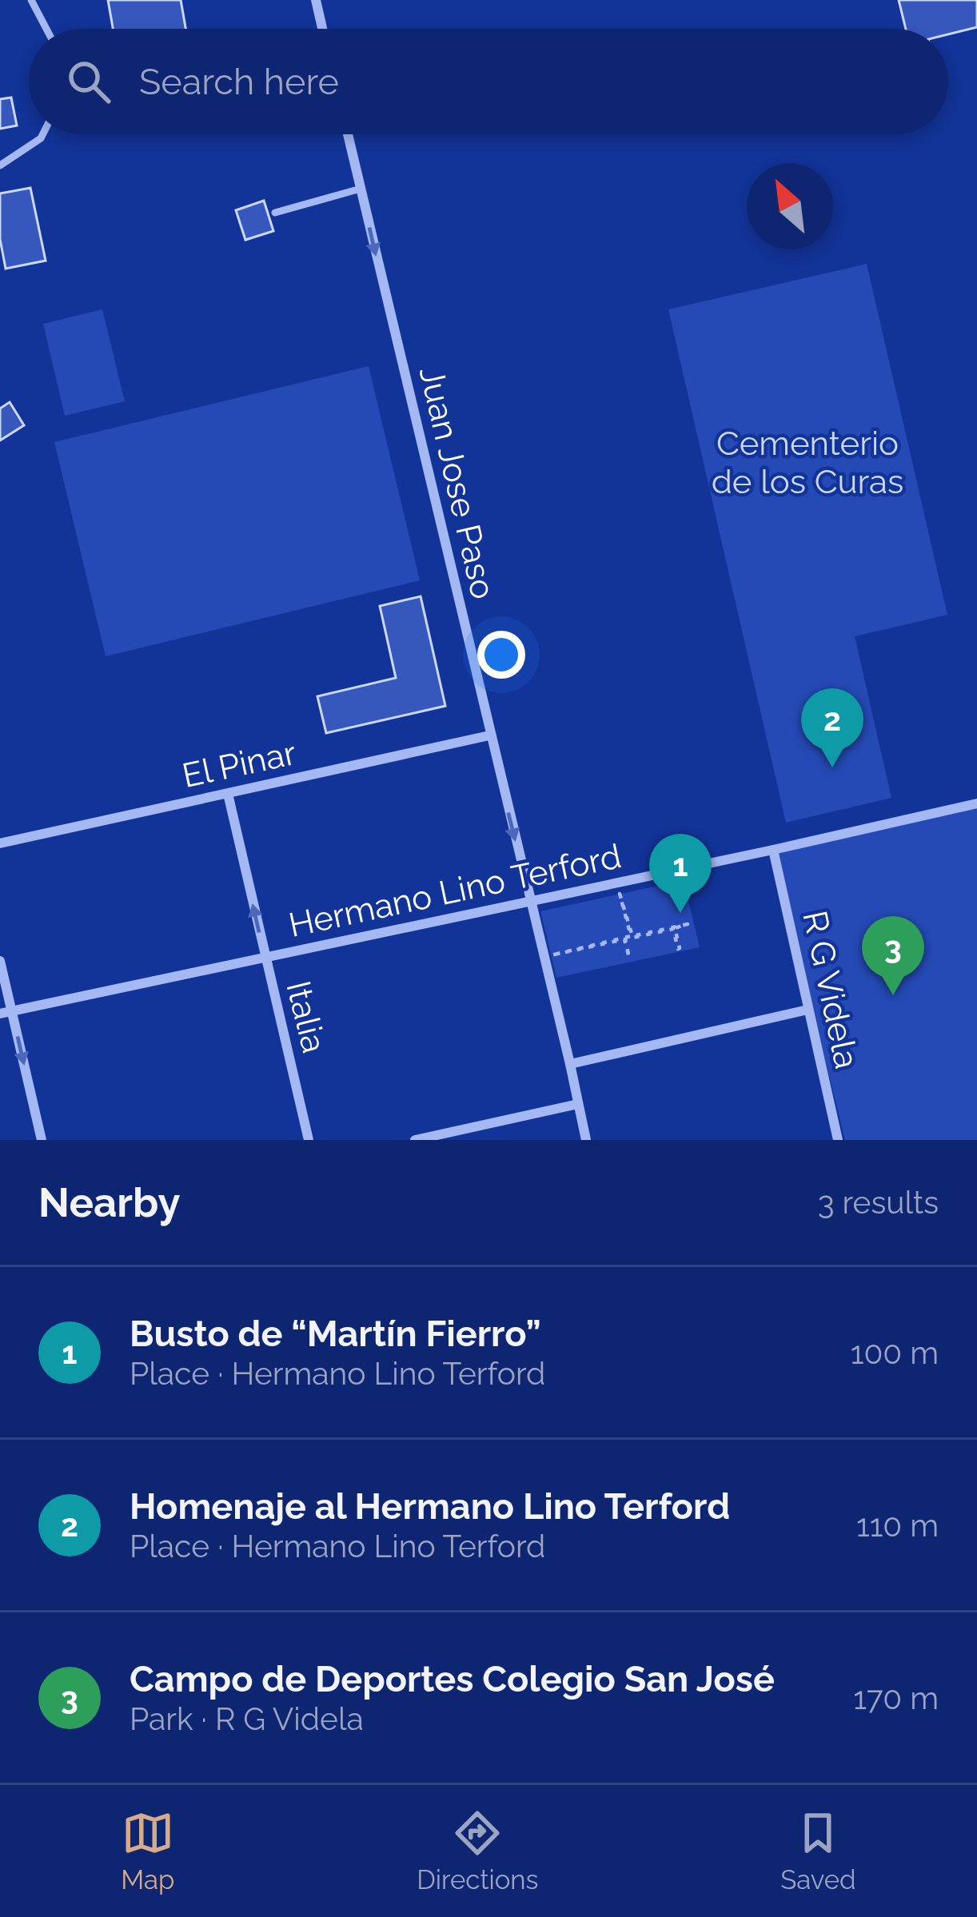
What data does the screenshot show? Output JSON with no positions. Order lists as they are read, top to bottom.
{
  "streets": {
    "street": [
      "Juan Jose Paso",
      "El Pinar",
      "Hermano Lino Terford",
      "R G Videla",
      "Italia"
    ]
  },
  "crossings": [
    ["Juan Jose Paso", "El Pinar"],
    ["Juan Jose Paso", "Hermano Lino Terford"],
    ["El Pinar", "Italia"],
    ["Hermano Lino Terford", "R G Videla"],
    ["Hermano Lino Terford", "Italia"]
  ],
  "one_way": ["Juan Jose Paso", "Italia"],
  "parks": ["Cementerio de los Curas"],
  "north": "top left",
  "page": {
    "search": "Search here",
    "pins": ["2", "1", "3"],
    "heading": ["Nearby", "3 results"],
    "list": [
      {
        "mark": "1",
        "name": "Busto de “Martín Fierro”",
        "note": "Place · Hermano Lino Terford",
        "value": "100 m"
      },
      {
        "mark": "2",
        "name": "Homenaje al Hermano Lino Terford",
        "note": "Place · Hermano Lino Terford",
        "value": "110 m"
      },
      {
        "mark": "3",
        "name": "Campo de Deportes Colegio San José",
        "note": "Park · R G Videla",
        "value": "170 m"
      }
    ],
    "nav": ["Map", "Directions", "Saved"]
  }
}
